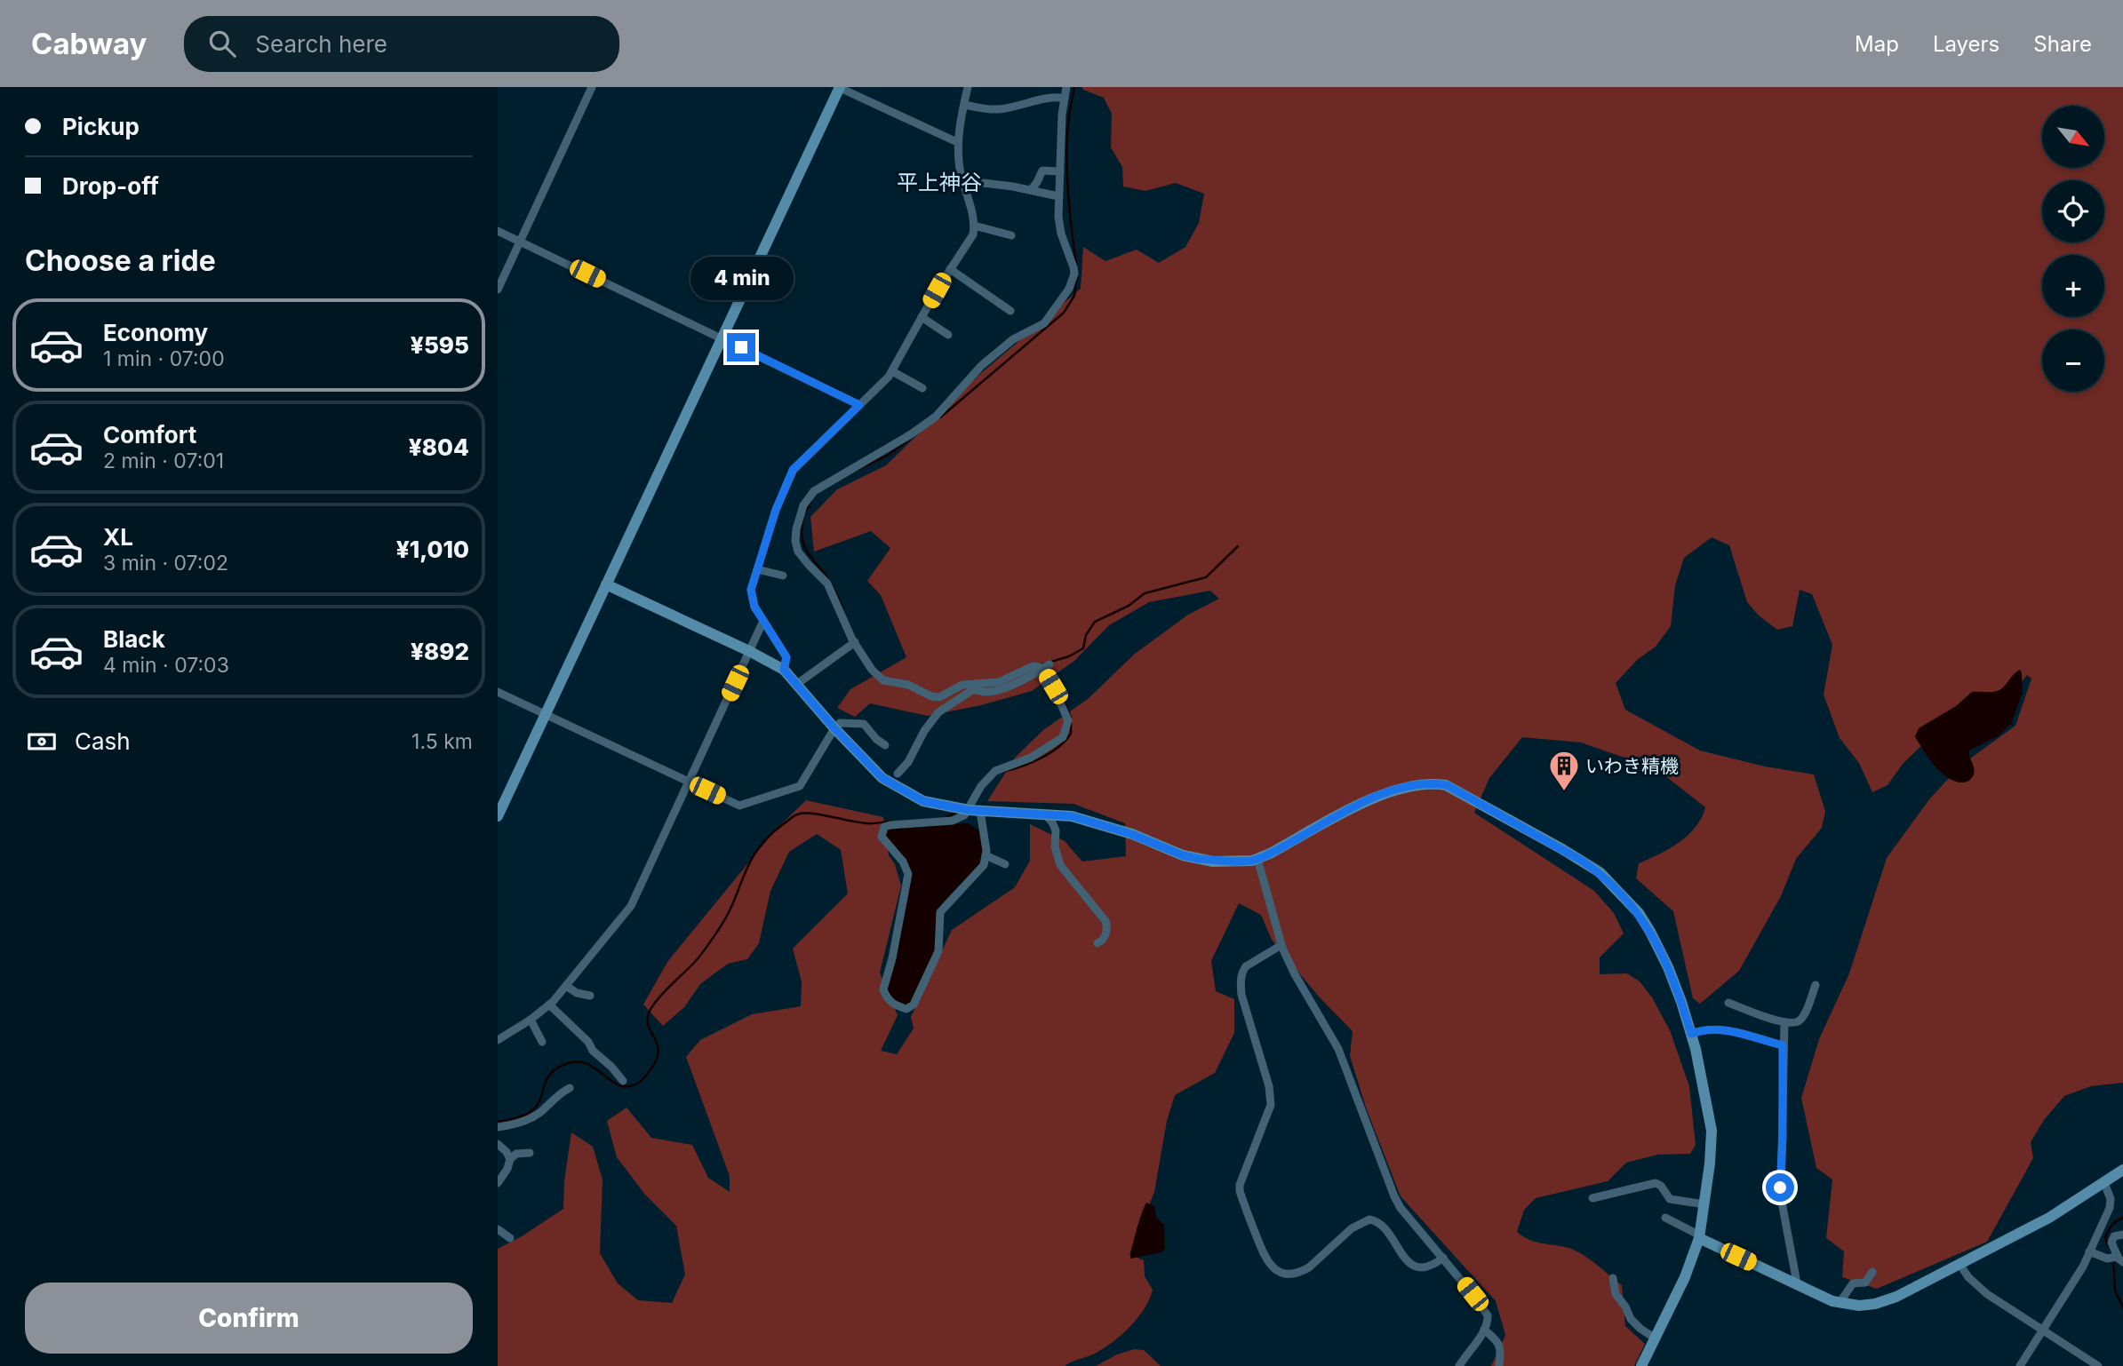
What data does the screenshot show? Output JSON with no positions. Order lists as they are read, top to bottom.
{
  "districts": ["平上神谷"],
  "places": {
    "building": ["いわき精機"]
  },
  "north": "bottom right",
  "page": {
    "header": "Cabway",
    "search": "Search here",
    "nav": ["Map", "Layers", "Share"],
    "banner": ["Pickup", "Drop-off"],
    "map_buttons": ["+", "−"],
    "heading": "Choose a ride",
    "bubble": "4 min",
    "list": [
      {
        "name": "Economy",
        "note": "1 min · 07:00",
        "value": "¥595"
      },
      {
        "name": "Comfort",
        "note": "2 min · 07:01",
        "value": "¥804"
      },
      {
        "name": "XL",
        "note": "3 min · 07:02",
        "value": "¥1,010"
      },
      {
        "name": "Black",
        "note": "4 min · 07:03",
        "value": "¥892"
      }
    ],
    "pay": ["Cash", "1.5 km"],
    "buttons": "Confirm"
  }
}
